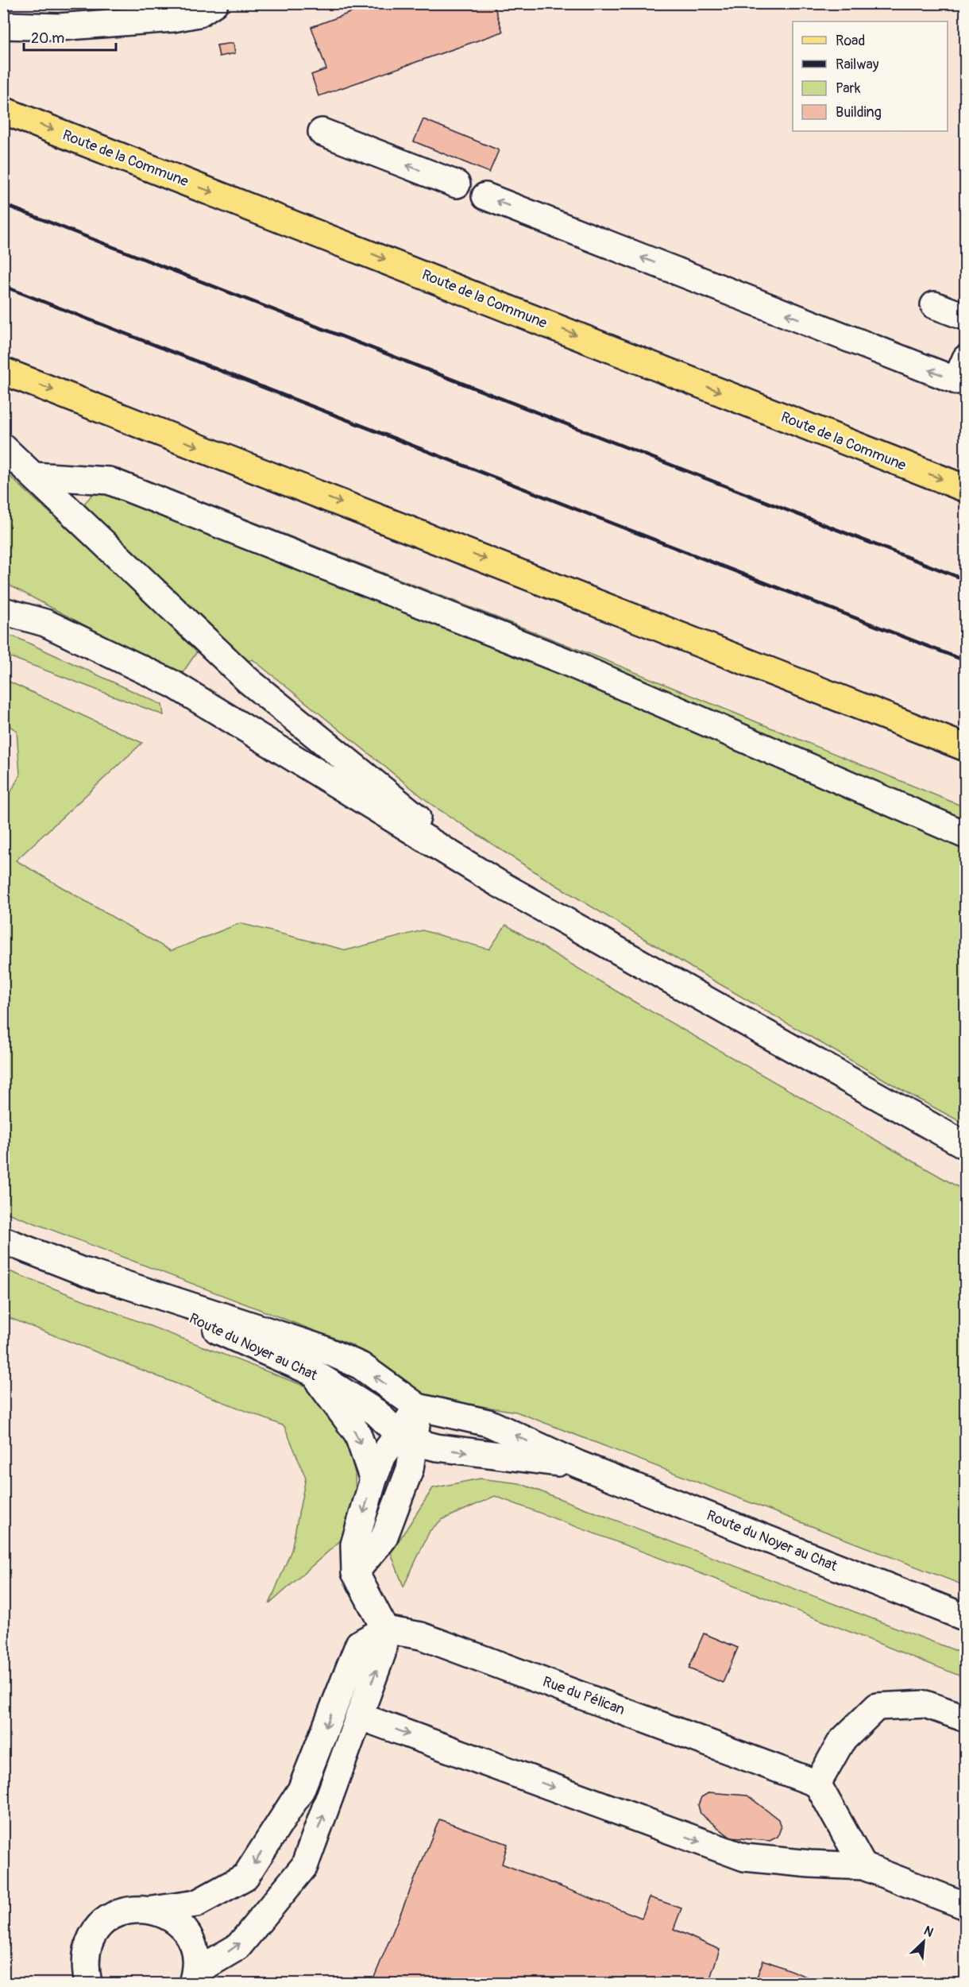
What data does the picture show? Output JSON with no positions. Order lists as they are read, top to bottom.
{
  "streets": {
    "main road": ["Route de la Commune"],
    "street": ["Route du Noyer au Chat", "Rue du Pélican"]
  },
  "one_way": ["Route de la Commune"],
  "legend": [
    "Road",
    "Railway",
    "Park",
    "Building"
  ],
  "scale_bar": "20 m",
  "north": "top right"
}
